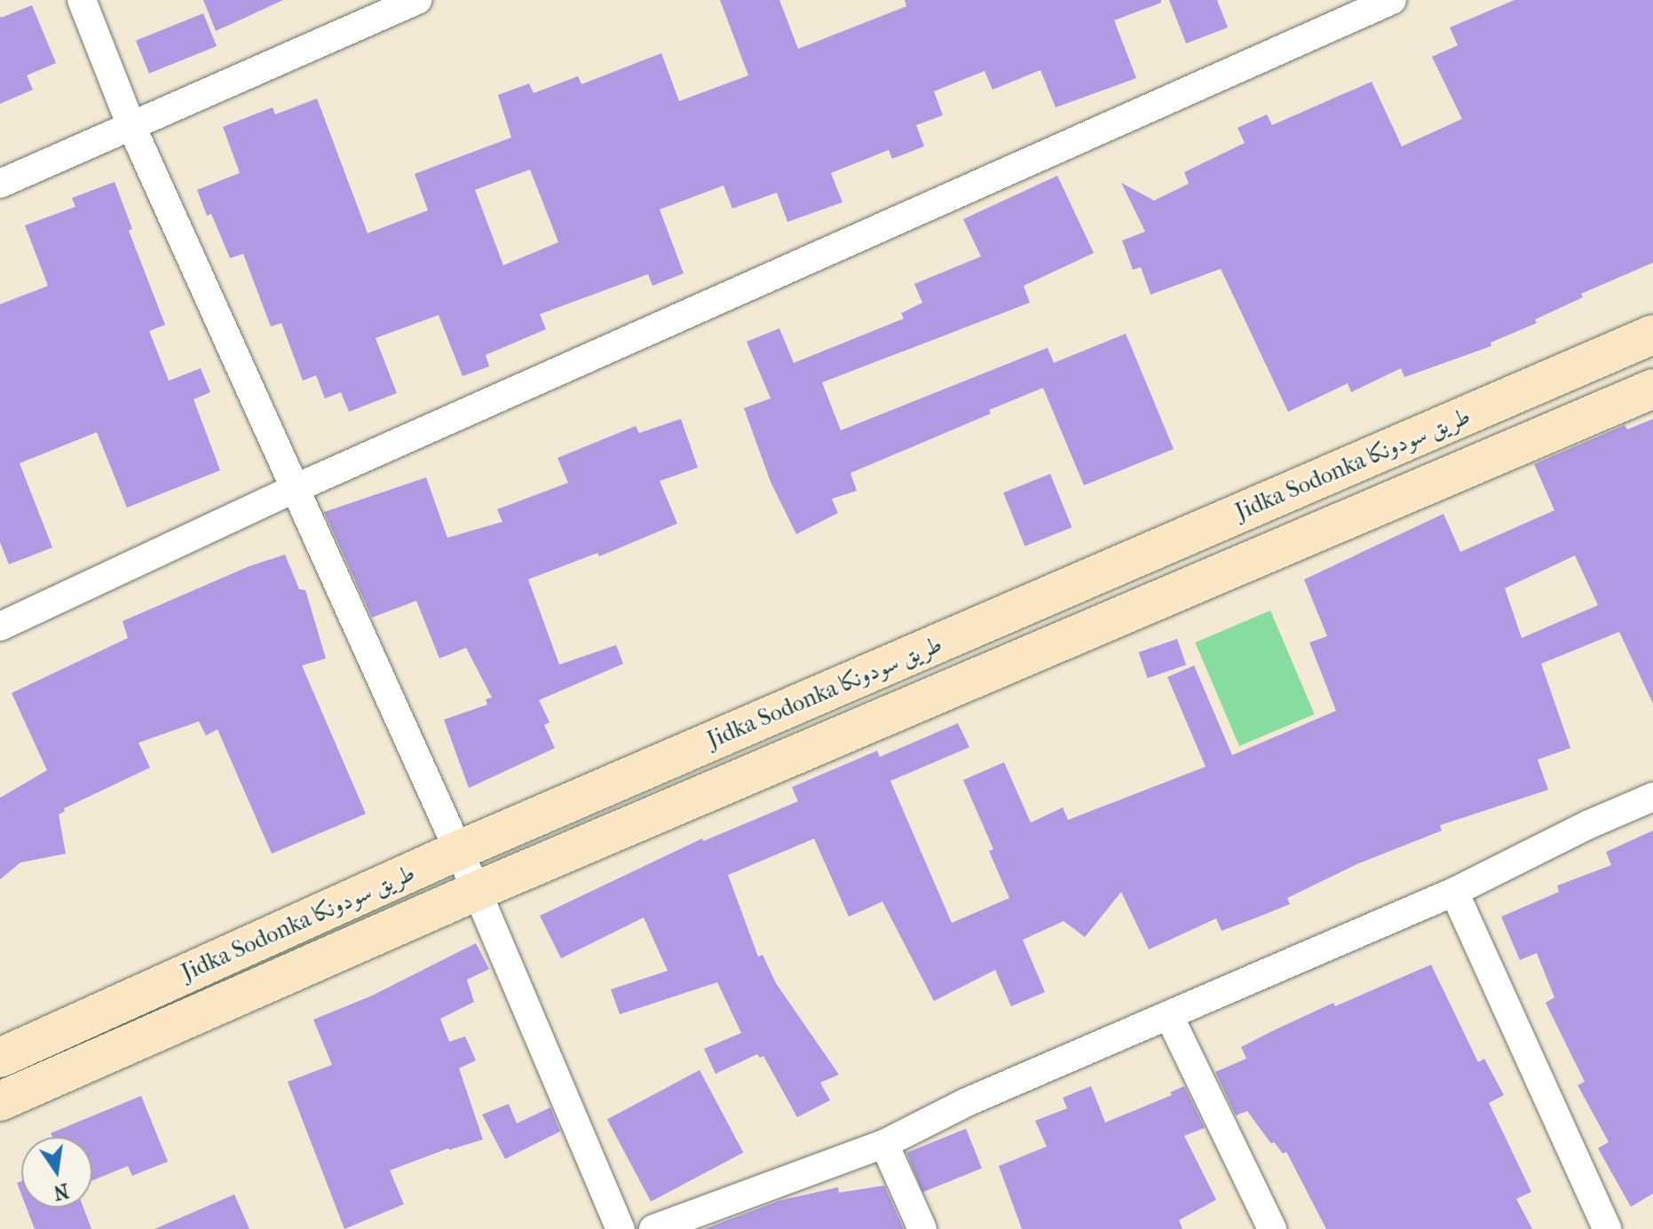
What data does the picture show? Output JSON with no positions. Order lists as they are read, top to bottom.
{
  "streets": {
    "main road": ["Jidka Sodonka طريق سودونكا"]
  },
  "north": "bottom"
}
